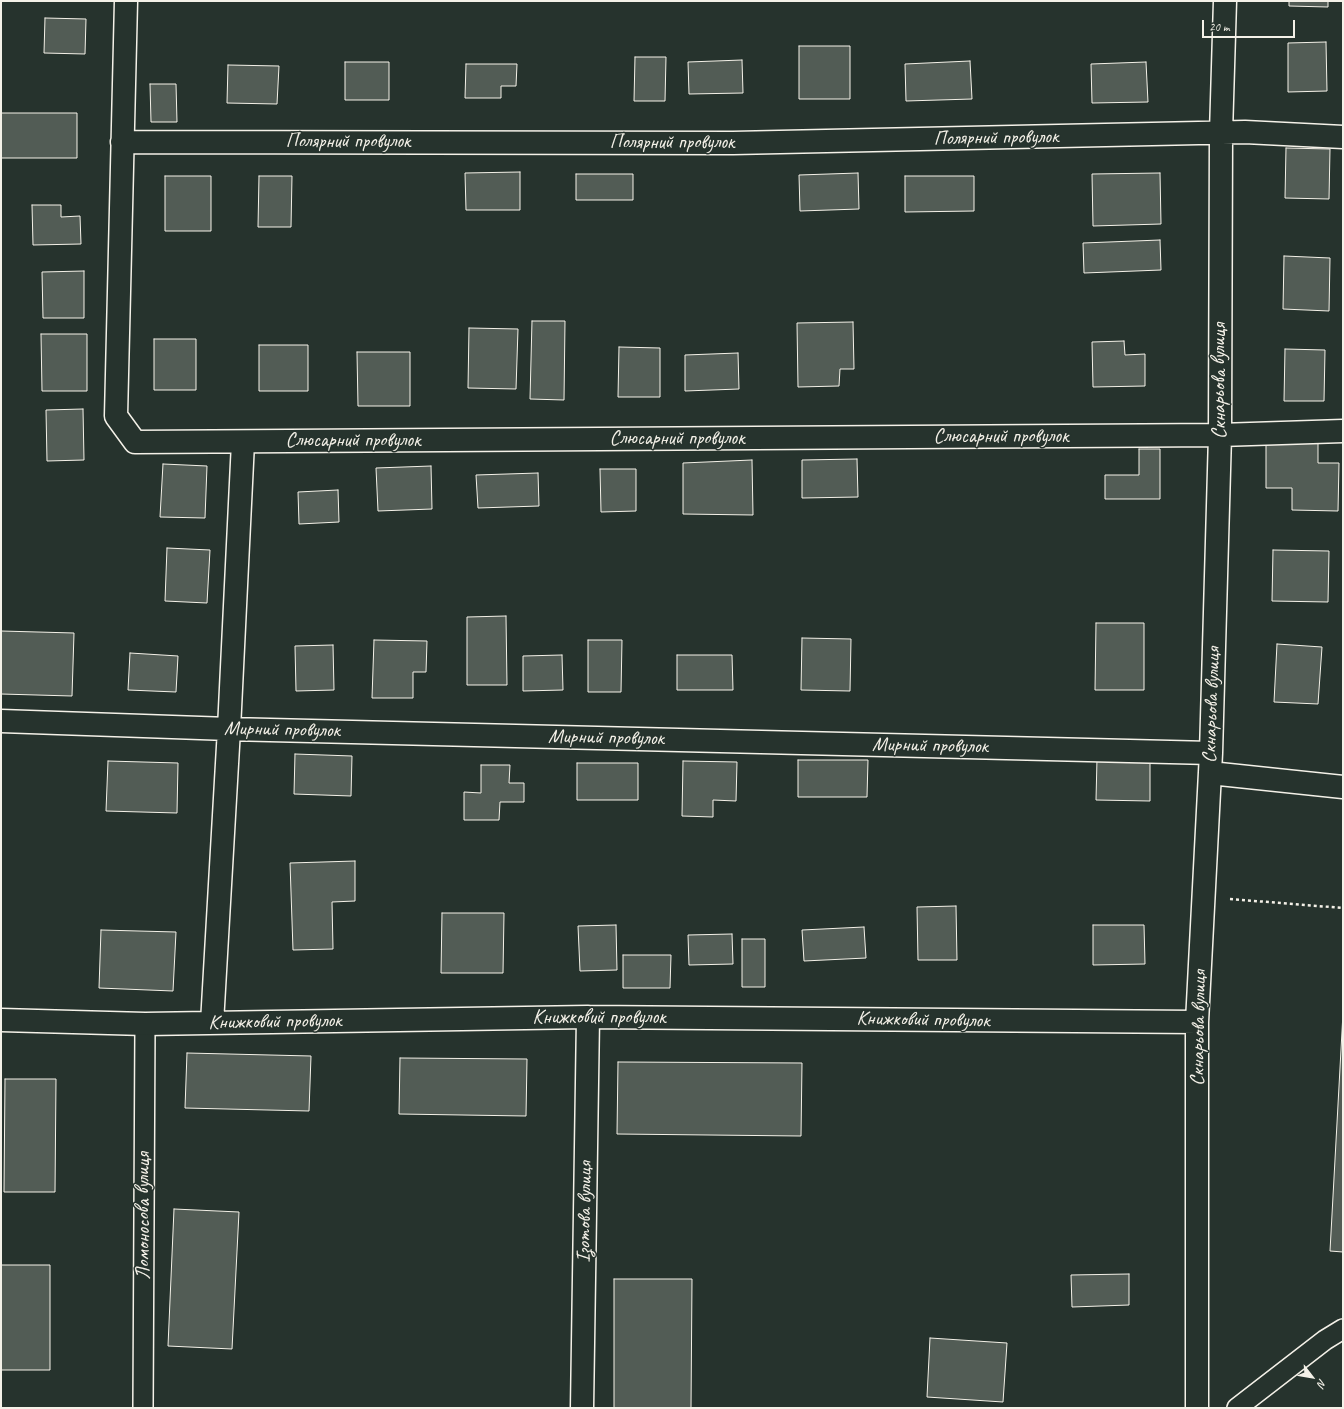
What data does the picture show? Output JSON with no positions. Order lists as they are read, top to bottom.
{
  "streets": {
    "street": [
      "Полярний провулок",
      "Скнарьова вулиця",
      "Слюсарний провулок",
      "Мирний провулок",
      "Книжковий провулок",
      "Ізотова вулиця"
    ],
    "lane": ["Ломоносова вулиця"]
  },
  "crossings": [
    ["Полярний провулок", "Скнарьова вулиця"],
    ["Полярний провулок", "Слюсарний провулок"],
    ["Скнарьова вулиця", "Слюсарний провулок"],
    ["Скнарьова вулиця", "Мирний провулок"],
    ["Скнарьова вулиця", "Книжковий провулок"],
    ["Книжковий провулок", "Ізотова вулиця"],
    ["Книжковий провулок", "Ломоносова вулиця"]
  ],
  "scale_bar": "20 m",
  "north": "bottom right"
}
